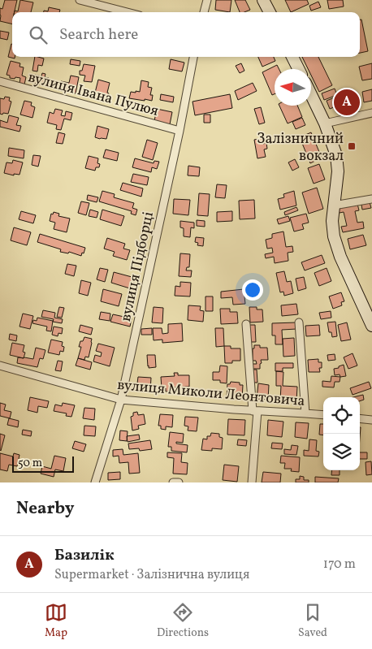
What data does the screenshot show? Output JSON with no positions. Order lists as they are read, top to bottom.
{
  "streets": {
    "street": ["вулиця Івана Пулюя", "вулиця Підборці", "вулиця Миколи Леонтовича"]
  },
  "crossings": [
    ["вулиця Івана Пулюя", "вулиця Підборці"],
    ["вулиця Підборці", "вулиця Миколи Леонтовича"]
  ],
  "places": {
    "transit": ["Залізничний вокзал"]
  },
  "scale_bar": "50 m",
  "north": "left",
  "page": {
    "search": "Search here",
    "pins": "A",
    "scale": "50 m",
    "heading": "Nearby",
    "list": [
      {
        "mark": "A",
        "name": "Базилік",
        "note": "Supermarket · Залізнична вулиця",
        "value": "170 m"
      }
    ],
    "nav": ["Map", "Directions", "Saved"]
  }
}
